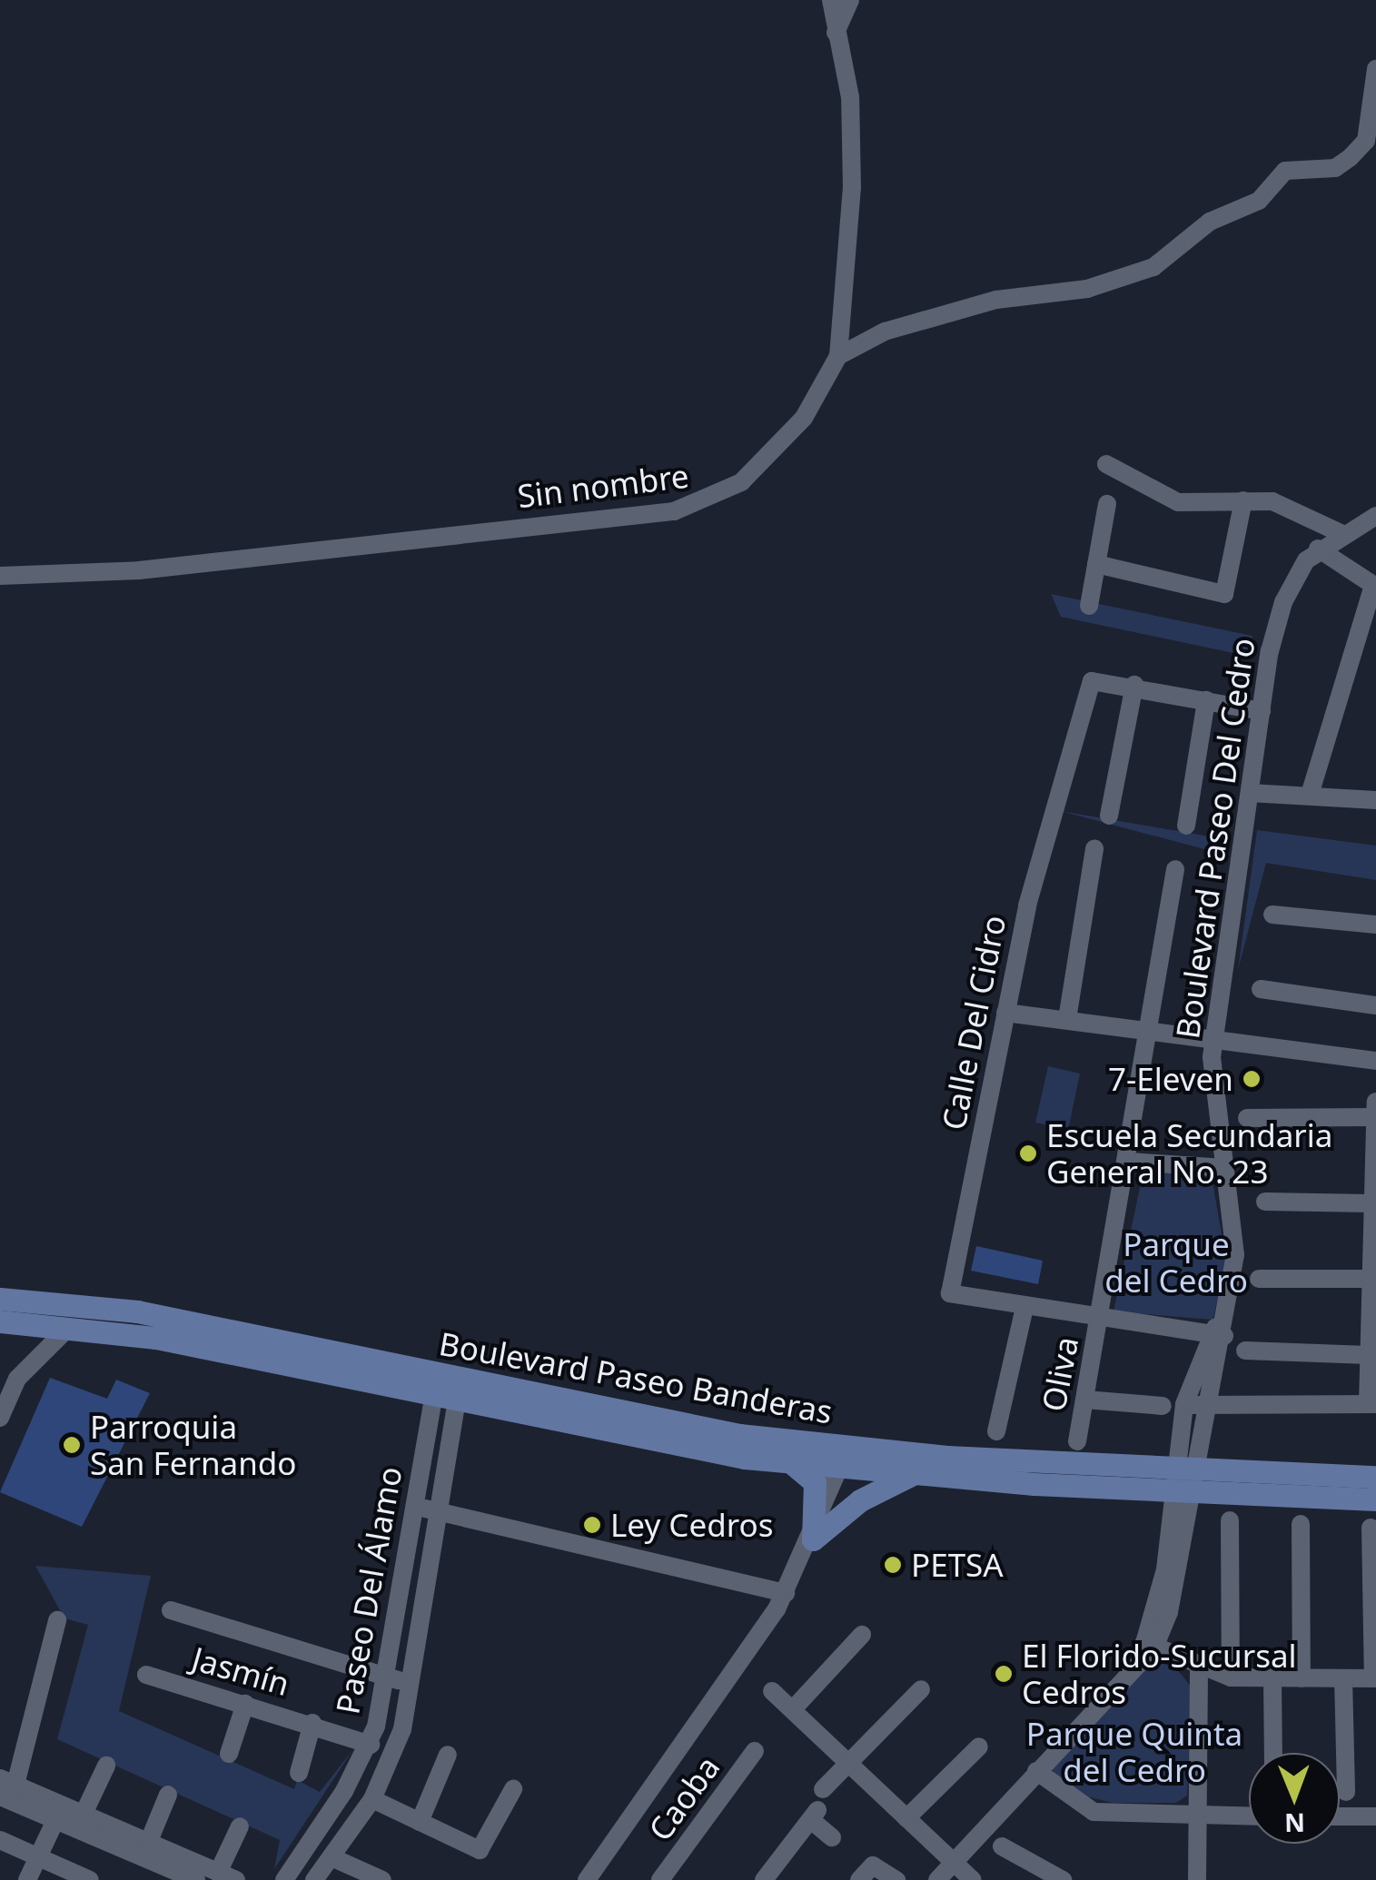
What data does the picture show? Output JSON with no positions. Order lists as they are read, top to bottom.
{
  "streets": {
    "main road": ["Boulevard Paseo Banderas"],
    "street": [
      "Sin nombre",
      "Boulevard Paseo Del Cedro",
      "Calle Del Cidro",
      "Oliva",
      "Paseo Del Álamo",
      "Jasmín",
      "Caoba"
    ]
  },
  "crossings": [
    ["Boulevard Paseo Del Cedro", "Calle Del Cidro"],
    ["Calle Del Cidro", "Oliva"],
    ["Boulevard Paseo Banderas", "Paseo Del Álamo"],
    ["Paseo Del Álamo", "Jasmín"]
  ],
  "parks": ["Parque del Cedro", "Parque Quinta del Cedro"],
  "places": [
    "7-Eleven",
    "Escuela Secundaria General No. 23",
    "Parroquia San Fernando",
    "Ley Cedros",
    "PETSA",
    "El Florido-Sucursal Cedros"
  ],
  "north": "bottom"
}
